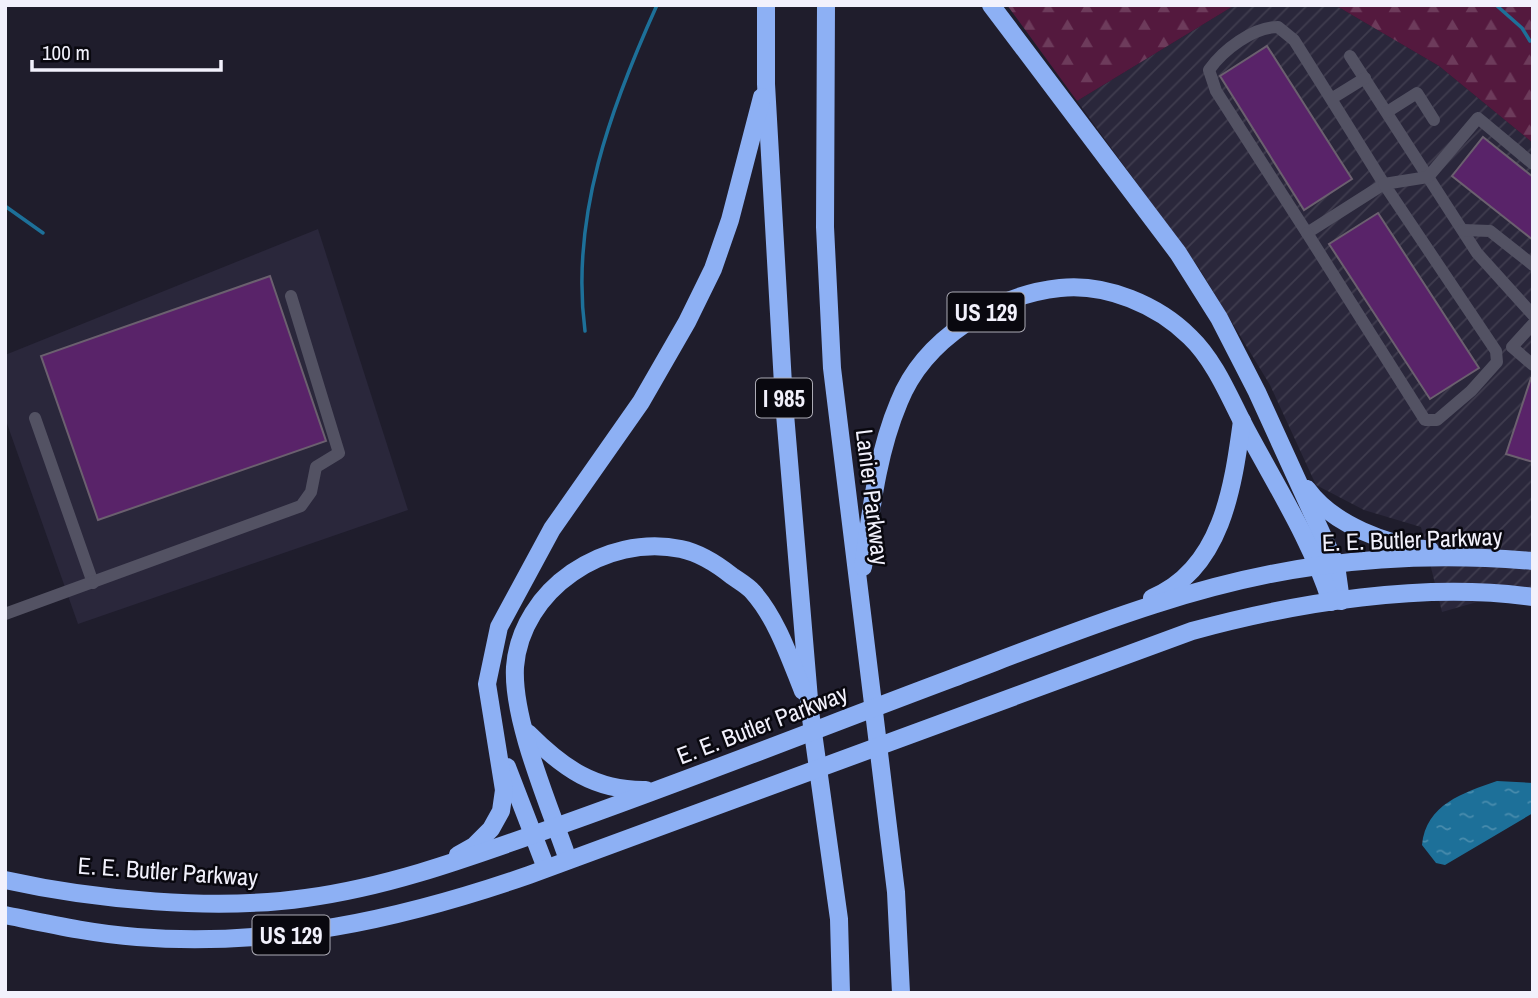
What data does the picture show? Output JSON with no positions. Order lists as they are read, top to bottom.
{
  "streets": {
    "highway": [
      "US 129",
      "I 985",
      "Lanier Parkway",
      "E. E. Butler Parkway"
    ]
  },
  "crossings": [
    ["US 129", "Lanier Parkway"],
    ["US 129", "E. E. Butler Parkway"]
  ],
  "scale_bar": "100 m"
}
